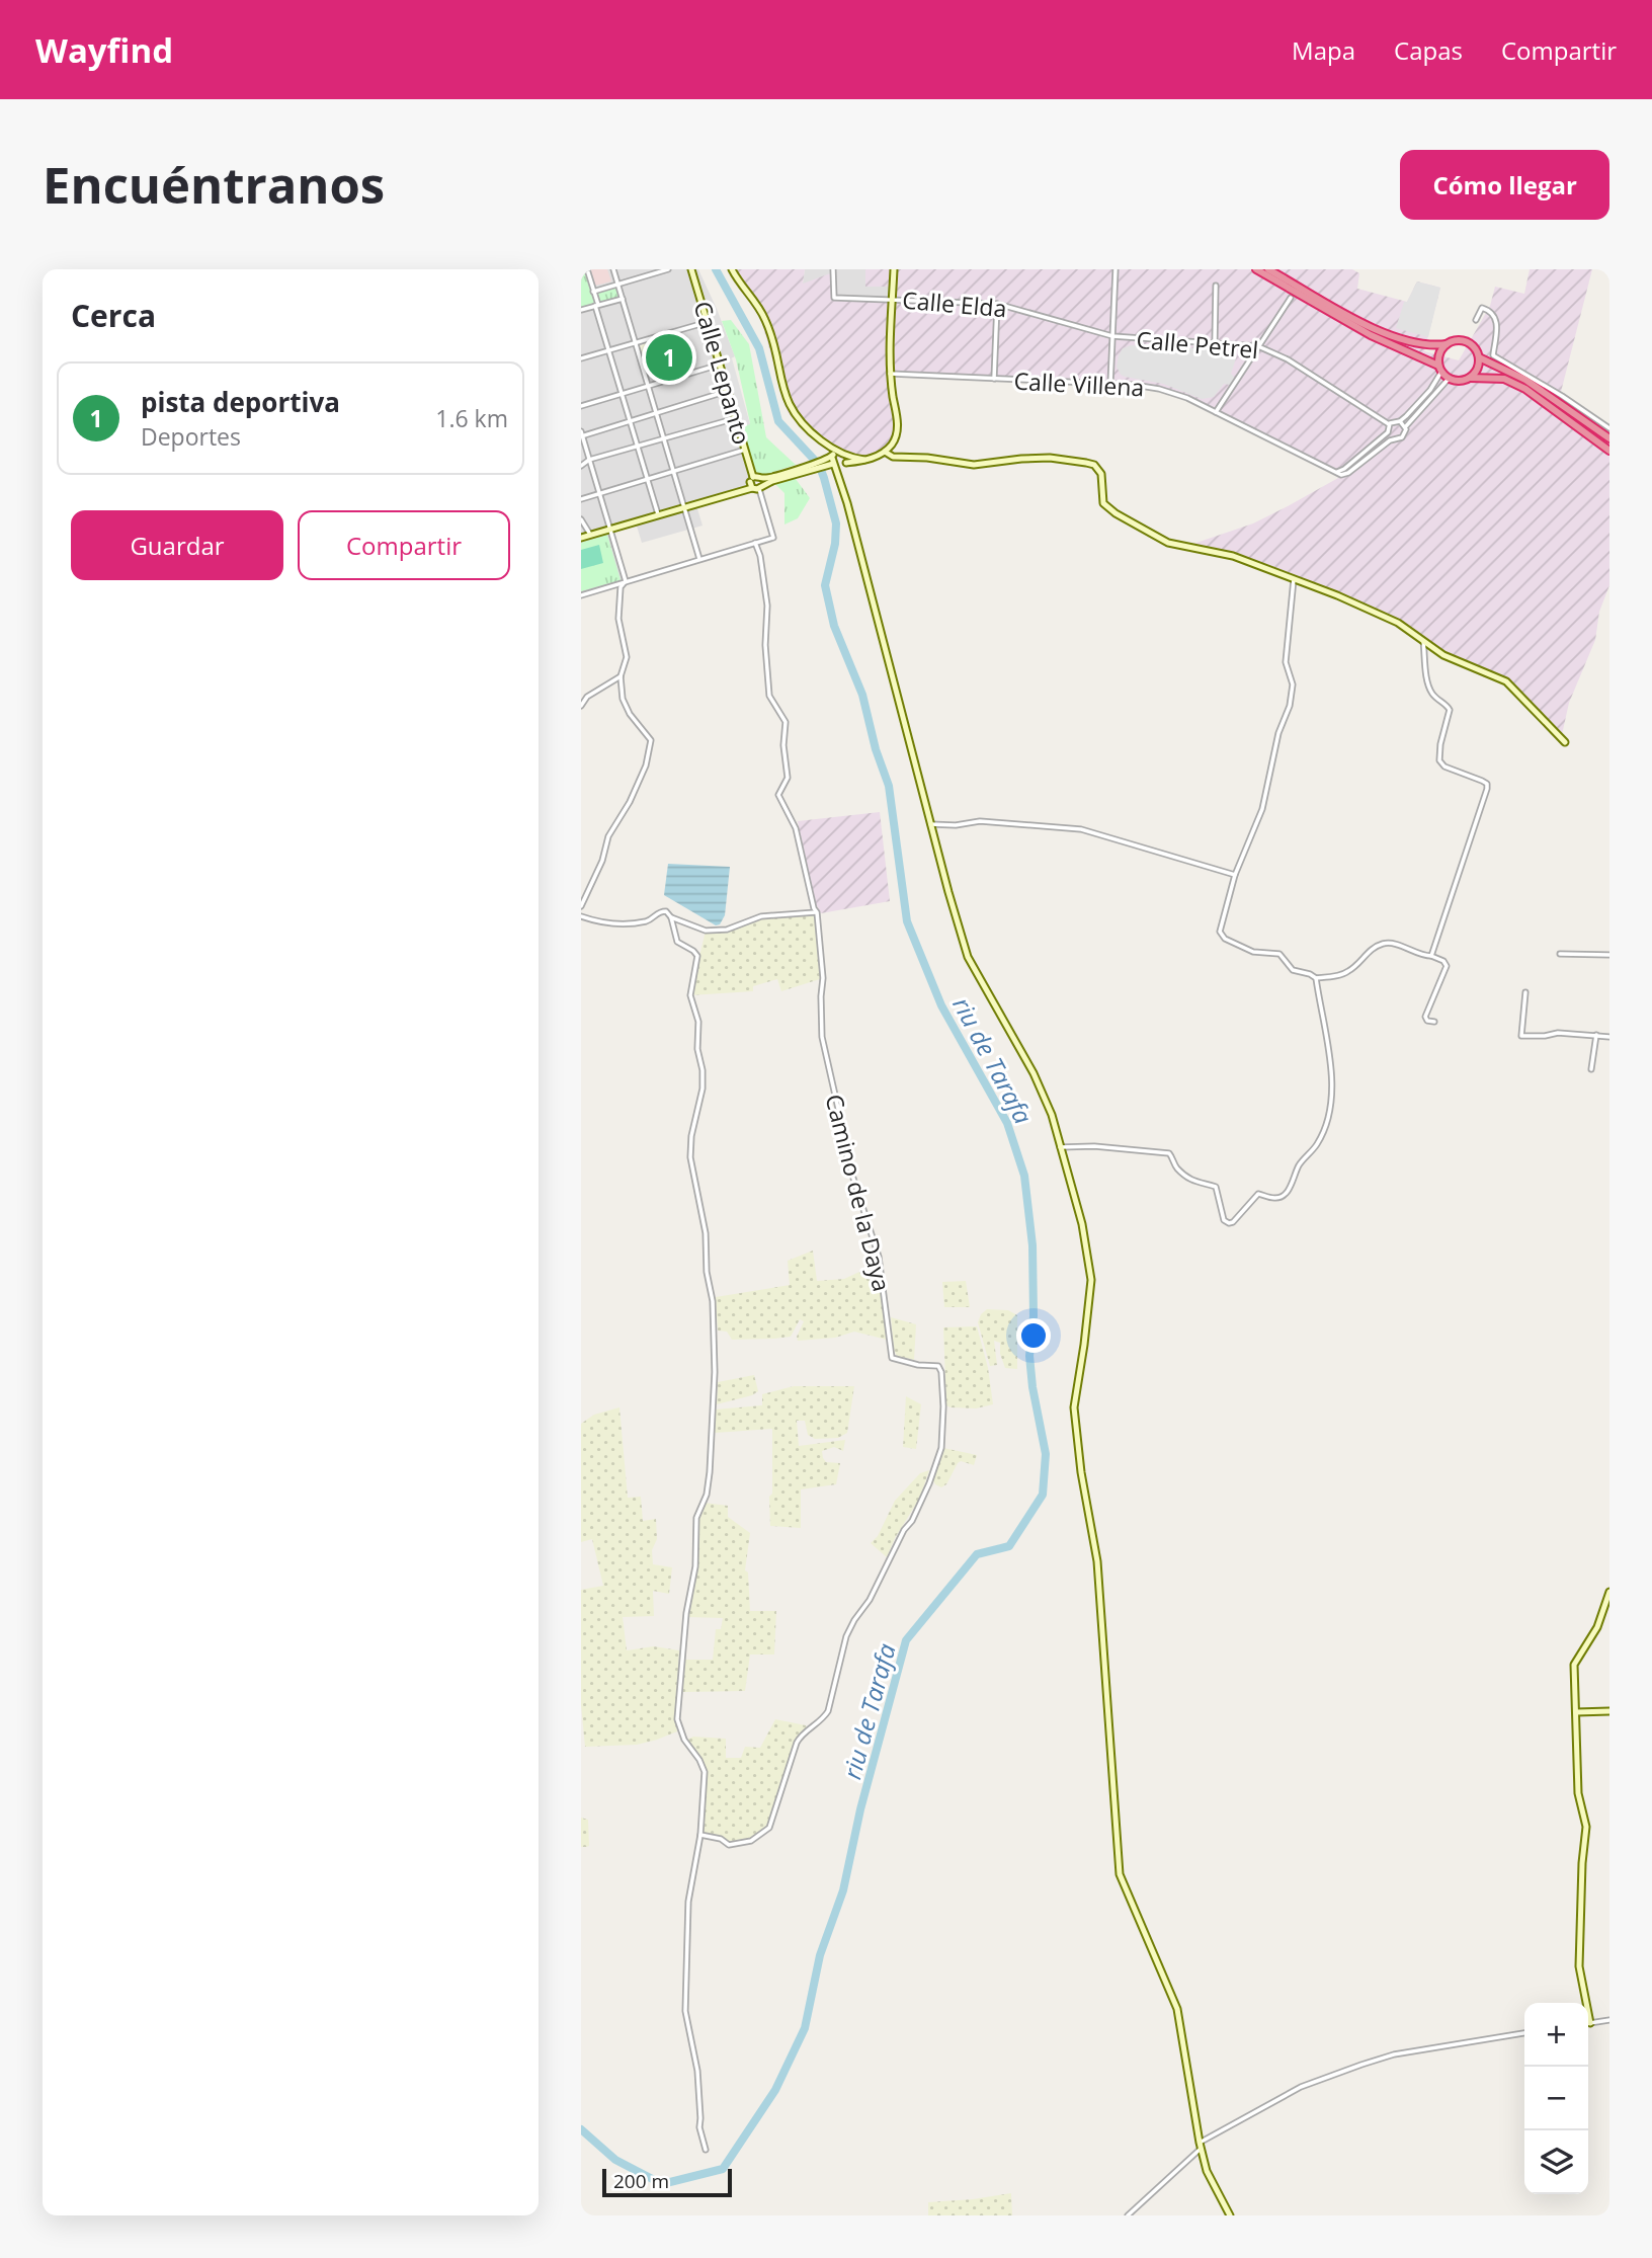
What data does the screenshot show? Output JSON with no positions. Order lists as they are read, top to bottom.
{
  "streets": {
    "main road": ["Calle Lepanto"],
    "street": [
      "Calle Elda",
      "Calle Petrel",
      "Calle Villena",
      "Camino de la Daya"
    ]
  },
  "crossings": [
    ["Calle Elda", "Calle Petrel"]
  ],
  "water": ["riu de Tarafa"],
  "scale_bar": "200 m",
  "page": {
    "header": "Wayfind",
    "nav": ["Mapa", "Capas", "Compartir"],
    "buttons": [
      "Cómo llegar",
      ["Guardar", "Compartir"]
    ],
    "title": "Encuéntranos",
    "heading": "Cerca",
    "pins": "1",
    "list": [
      {
        "mark": "1",
        "name": "pista deportiva",
        "note": "Deportes",
        "value": "1.6 km"
      }
    ],
    "map_buttons": ["+", "−"],
    "scale": "200 m"
  }
}
